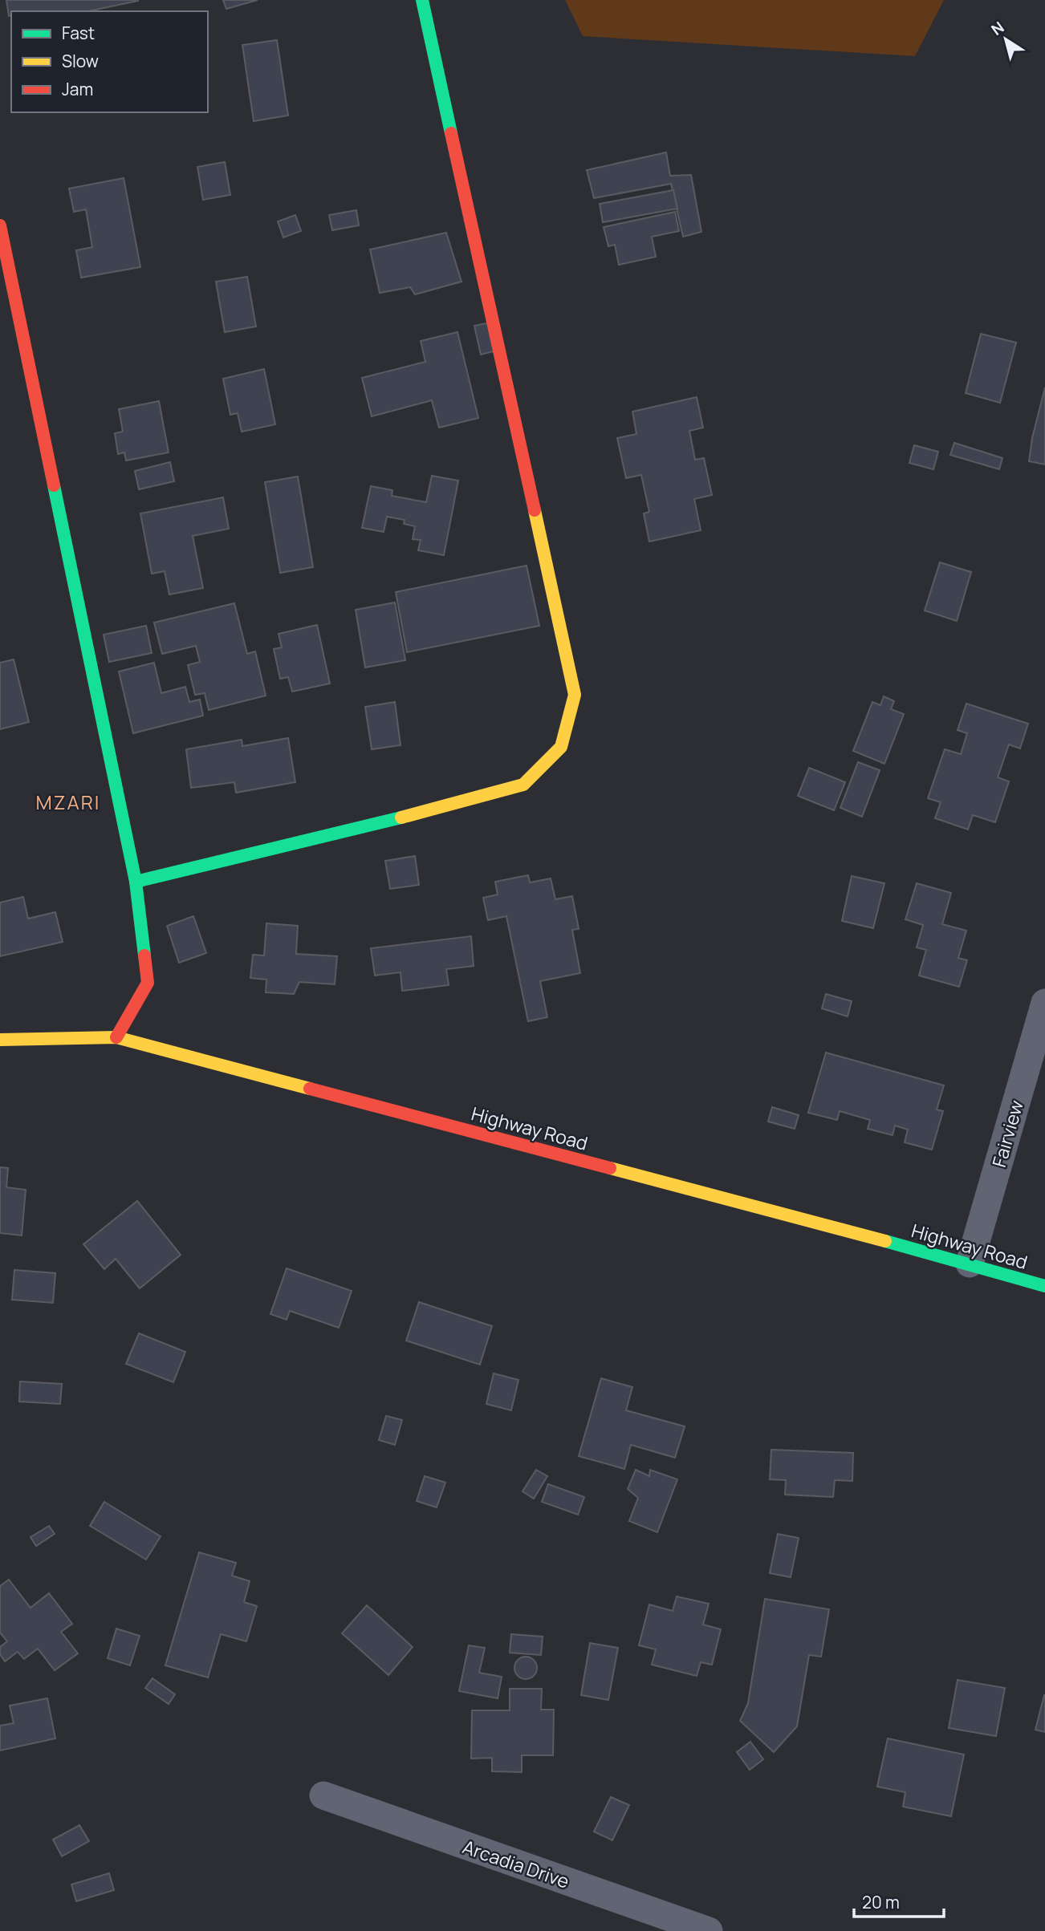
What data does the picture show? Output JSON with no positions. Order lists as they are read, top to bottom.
{
  "streets": {
    "street": ["Highway Road", "Fairview", "Arcadia Drive"]
  },
  "crossings": [
    ["Highway Road", "Fairview"]
  ],
  "districts": ["MZARI"],
  "legend": ["Fast", "Slow", "Jam"],
  "scale_bar": "20 m",
  "north": "top left"
}
